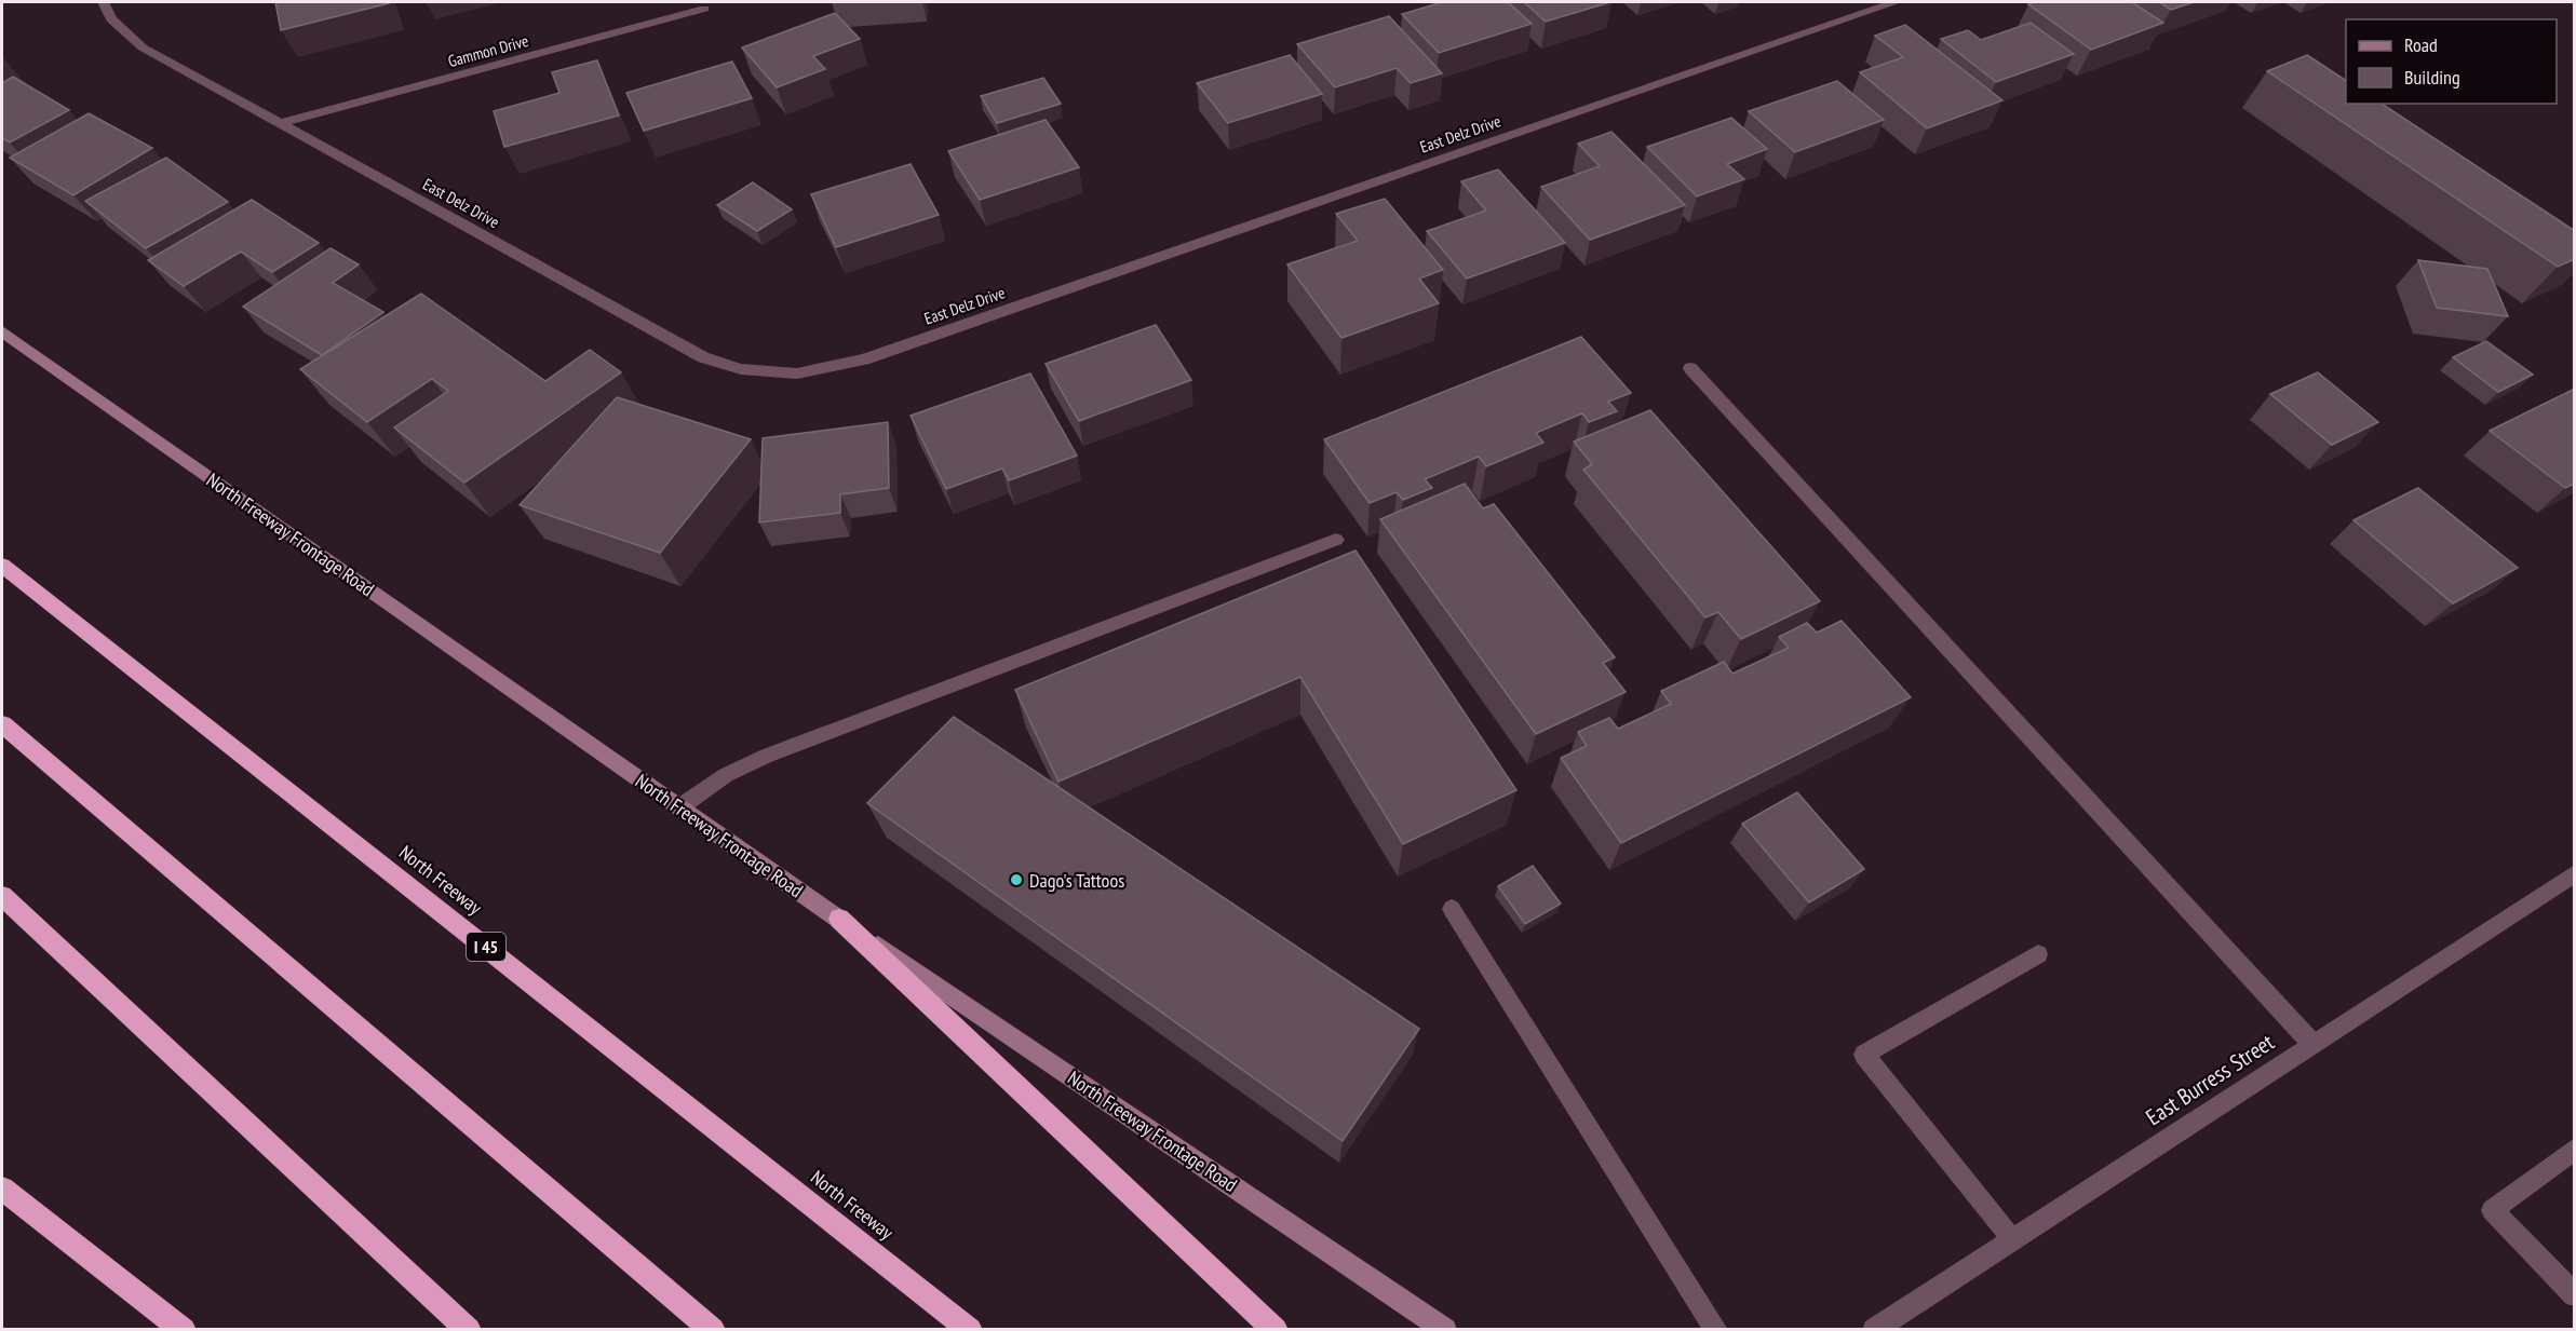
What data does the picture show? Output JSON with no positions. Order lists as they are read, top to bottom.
{
  "streets": {
    "highway": ["North Freeway", "I 45"],
    "main road": ["North Freeway Frontage Road"],
    "street": ["Gammon Drive", "East Delz Drive", "East Burress Street"]
  },
  "crossings": [
    ["Gammon Drive", "East Delz Drive"]
  ],
  "places": ["Dago's Tattoos"],
  "legend": ["Road", "Building"]
}
